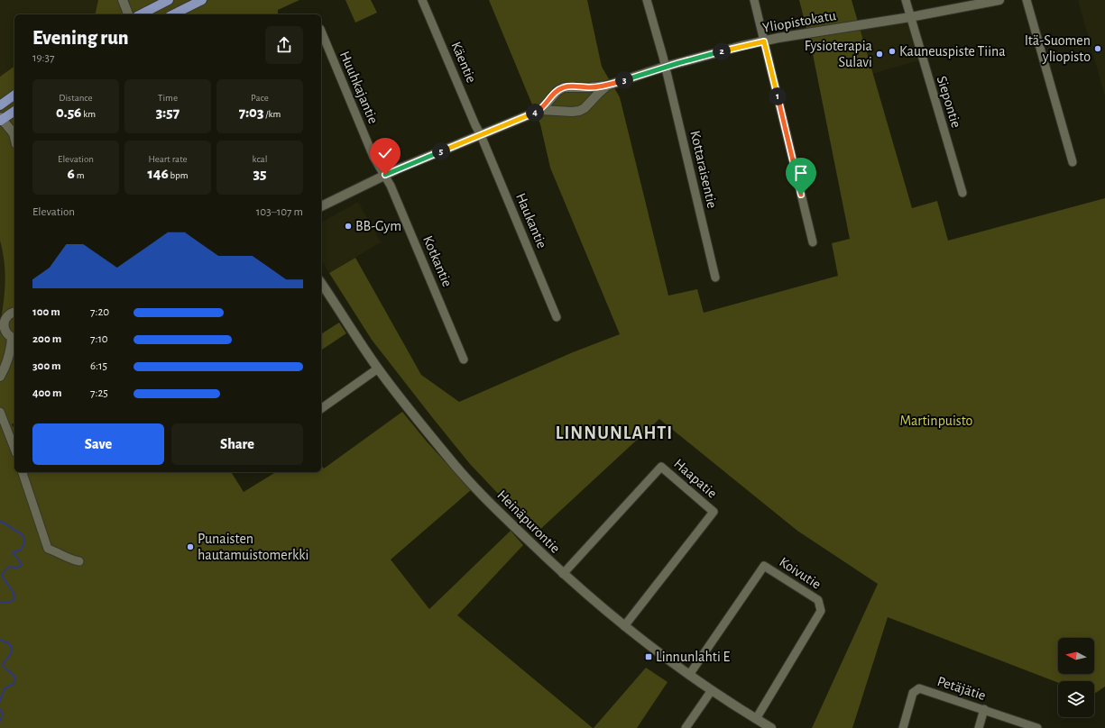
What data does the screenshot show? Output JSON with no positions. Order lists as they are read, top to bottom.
{
  "streets": {
    "street": [
      "Yliopistokatu",
      "Käentie",
      "Huuhkajantie",
      "Siepontie",
      "Kottaraisentie",
      "Haukantie",
      "Kotkantie",
      "Haapatie",
      "Heinäpurontie",
      "Koivutie",
      "Petäjätie"
    ]
  },
  "crossings": [
    ["Yliopistokatu", "Käentie"],
    ["Yliopistokatu", "Huuhkajantie"],
    ["Yliopistokatu", "Siepontie"],
    ["Yliopistokatu", "Kottaraisentie"],
    ["Yliopistokatu", "Haukantie"],
    ["Yliopistokatu", "Kotkantie"],
    ["Käentie", "Haukantie"],
    ["Huuhkajantie", "Kotkantie"],
    ["Haapatie", "Heinäpurontie"],
    ["Heinäpurontie", "Koivutie"]
  ],
  "districts": ["LINNUNLAHTI"],
  "parks": ["Martinpuisto"],
  "places": {
    "other": [
      "Itä-Suomen yliopisto",
      "Kauneuspiste Tiina",
      "Fysioterapia Sulavi",
      "BB-Gym",
      "Punaisten hautamuistomerkki"
    ],
    "transit": ["Linnunlahti E"]
  },
  "north": "left",
  "page": {
    "heading": ["Evening run", "19:37"],
    "pins": [
      "2",
      "3",
      "1",
      "4",
      "5"
    ],
    "stats": [
      ["Distance", "0.56 km"],
      ["Time", "3:57"],
      ["Pace", "7:03 /km"],
      ["Elevation", "6 m"],
      ["Heart rate", "146 bpm"],
      ["kcal", "35"]
    ],
    "chart": ["Elevation", "103–107 m"],
    "list": [
      {
        "name": "100 m",
        "note": "7:20"
      },
      {
        "name": "200 m",
        "note": "7:10"
      },
      {
        "name": "300 m",
        "note": "6:15"
      },
      {
        "name": "400 m",
        "note": "7:25"
      }
    ],
    "buttons": ["Save", "Share"]
  }
}
